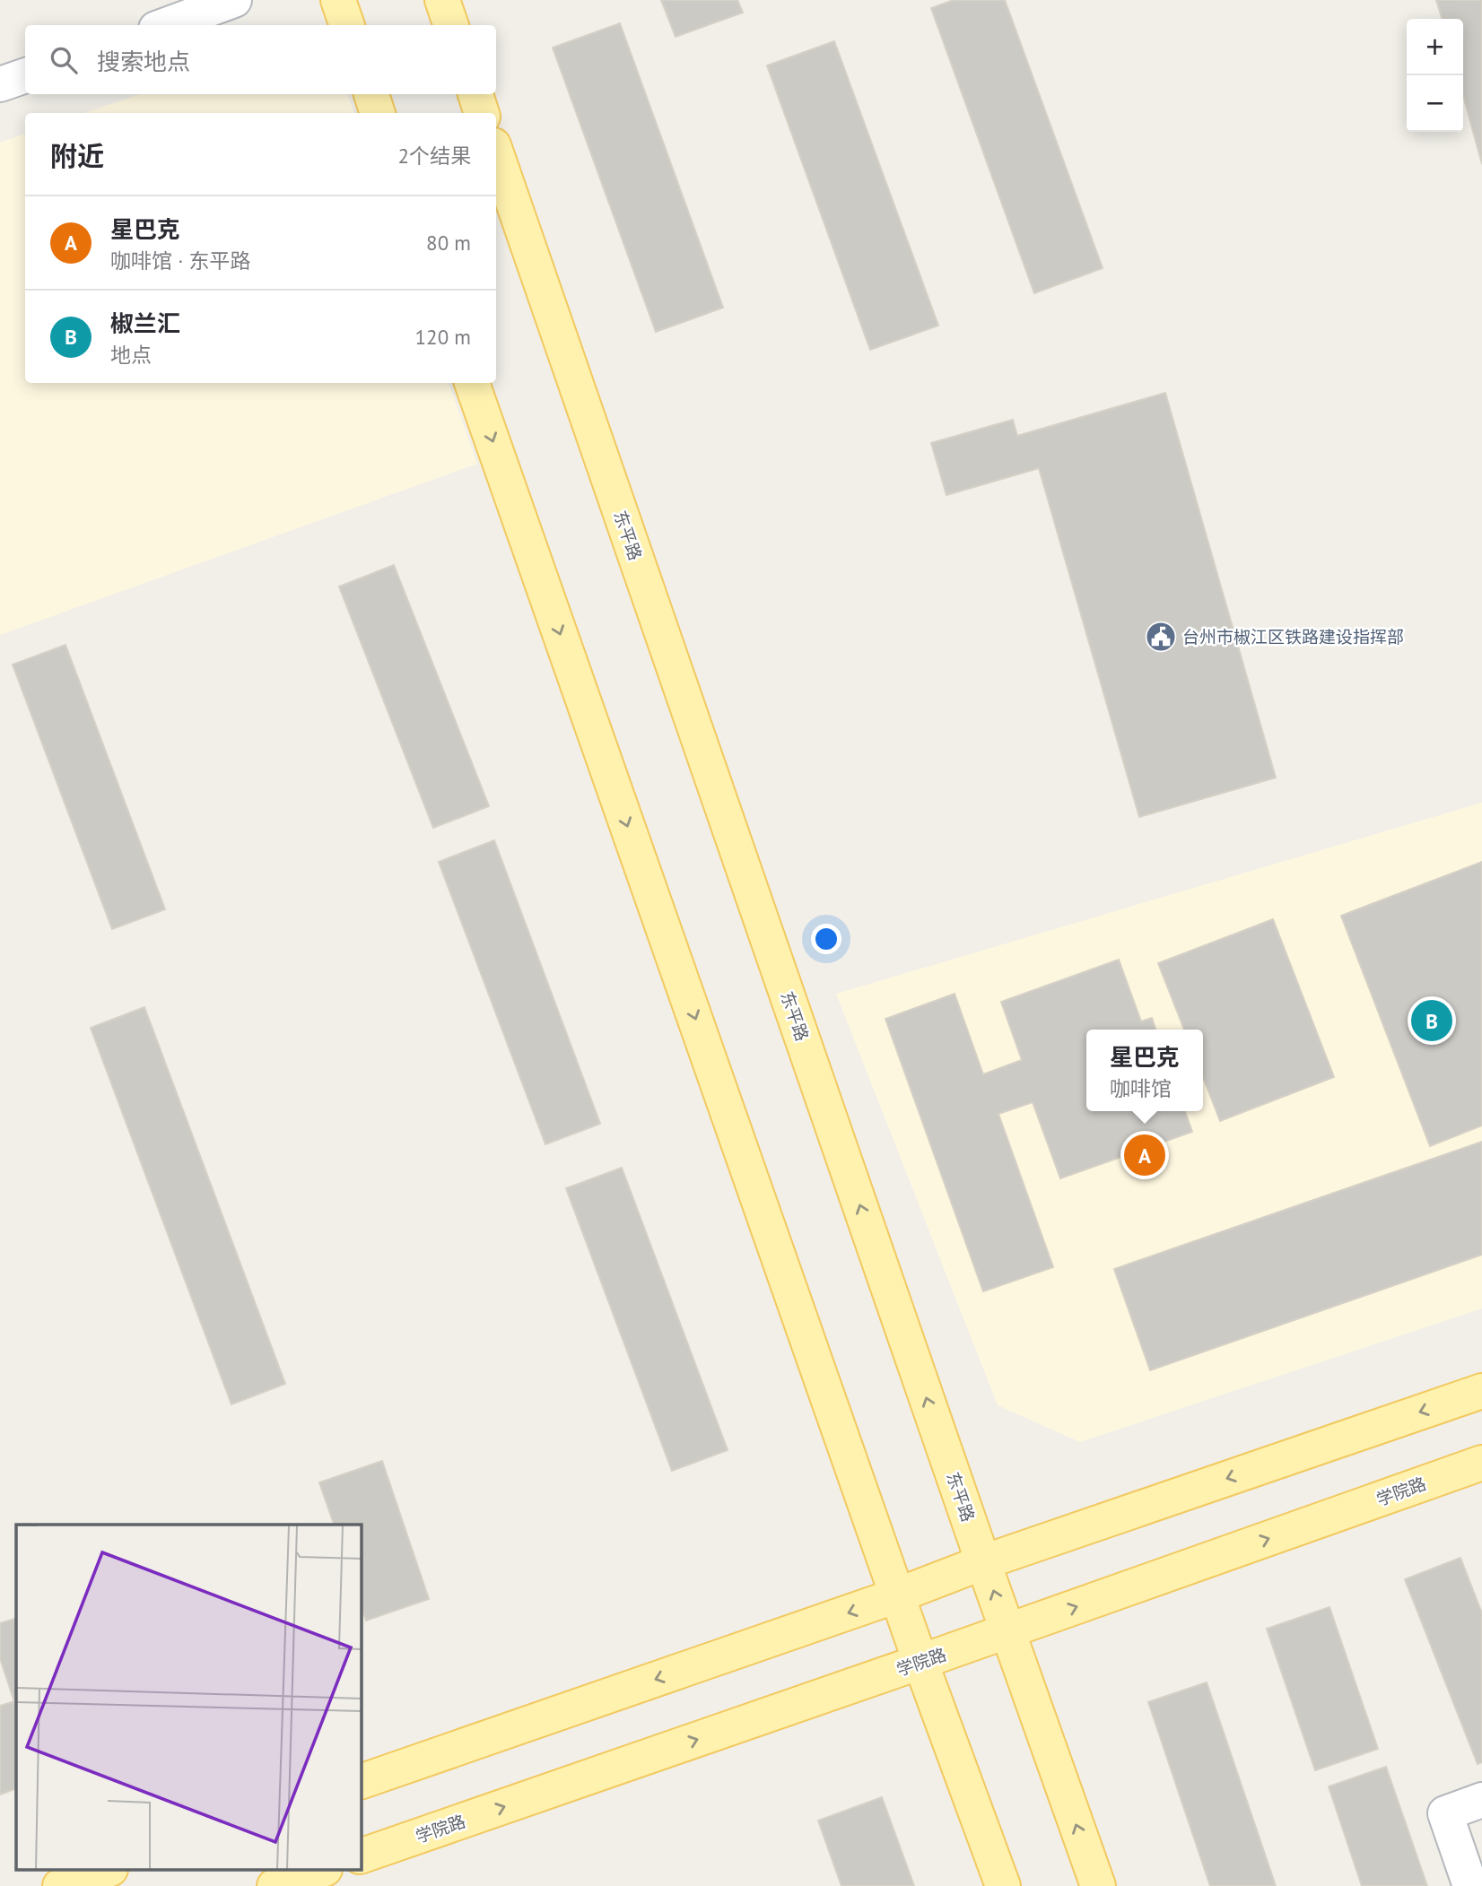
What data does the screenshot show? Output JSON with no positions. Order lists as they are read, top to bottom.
{
  "streets": {
    "main road": ["东平路", "学院路"]
  },
  "crossings": [
    ["东平路", "学院路"]
  ],
  "places": {
    "public building": ["台州市椒江区铁路建设指挥部"]
  },
  "page": {
    "map_buttons": ["+", "−"],
    "search": "搜索地点",
    "heading": ["附近", "2个结果"],
    "list": [
      {
        "mark": "A",
        "name": "星巴克",
        "note": "咖啡馆 · 东平路",
        "value": "80 m"
      },
      {
        "mark": "B",
        "name": "椒兰汇",
        "note": "地点",
        "value": "120 m"
      }
    ],
    "pins": ["B", "A"],
    "popup": ["星巴克", "咖啡馆"]
  }
}
